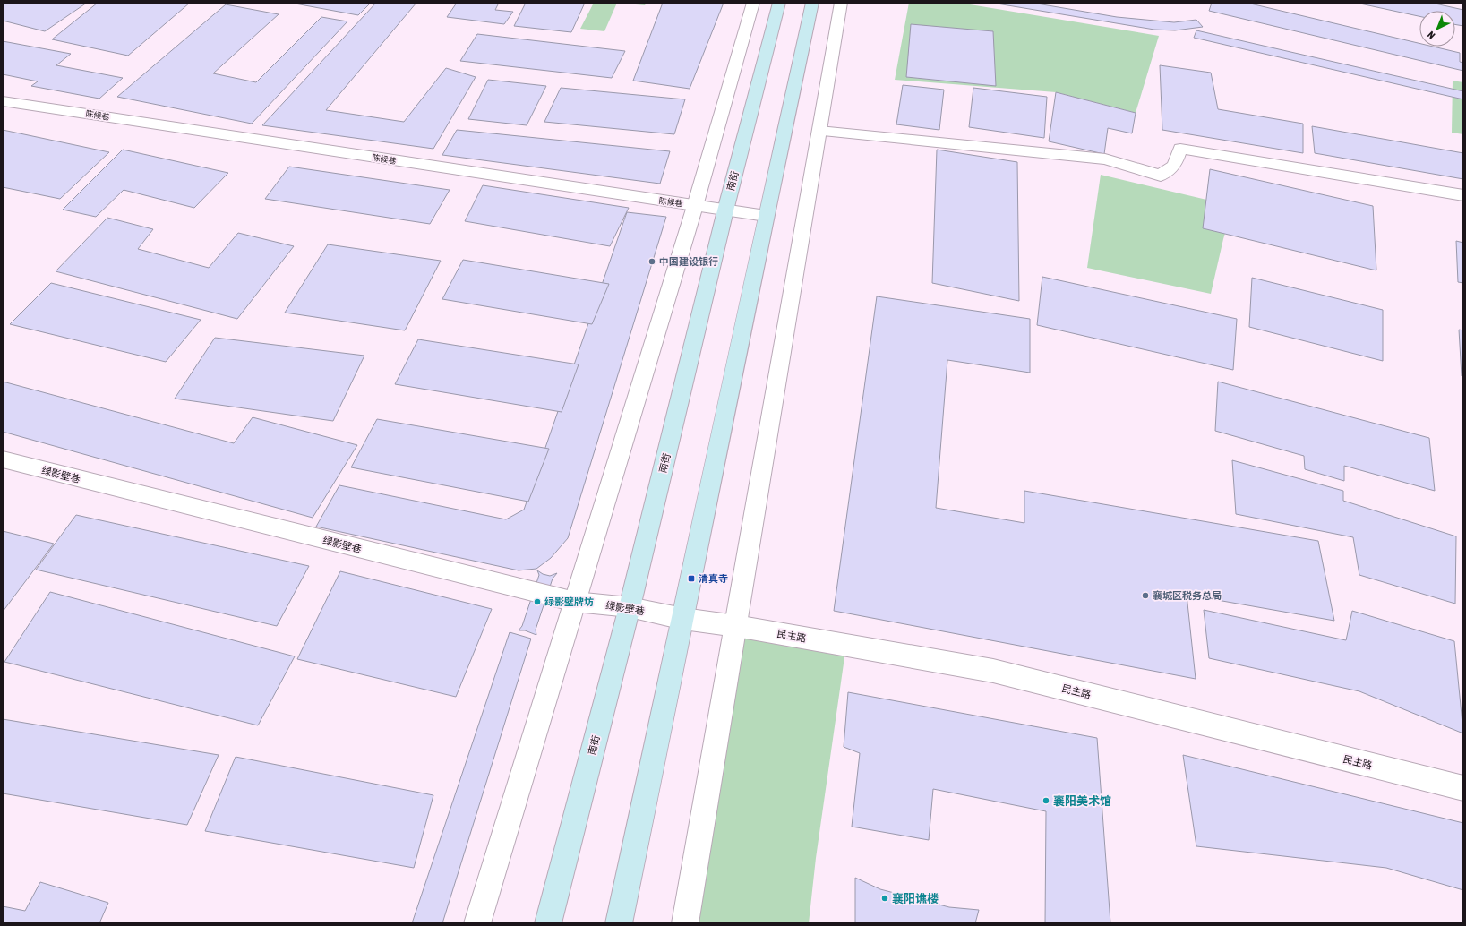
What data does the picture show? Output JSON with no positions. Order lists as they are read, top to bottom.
{
  "streets": {
    "main road": ["南街"],
    "street": ["陈候巷", "绿影壁巷", "民主路"]
  },
  "crossings": [
    ["陈候巷", "南街"],
    ["南街", "绿影壁巷"],
    ["绿影壁巷", "民主路"]
  ],
  "places": {
    "other": [
      "中国建设银行",
      "襄城区税务总局",
      "绿影壁牌坊",
      "襄阳美术馆",
      "襄阳谯楼"
    ],
    "transit": ["清真寺"]
  },
  "north": "bottom left"
}
